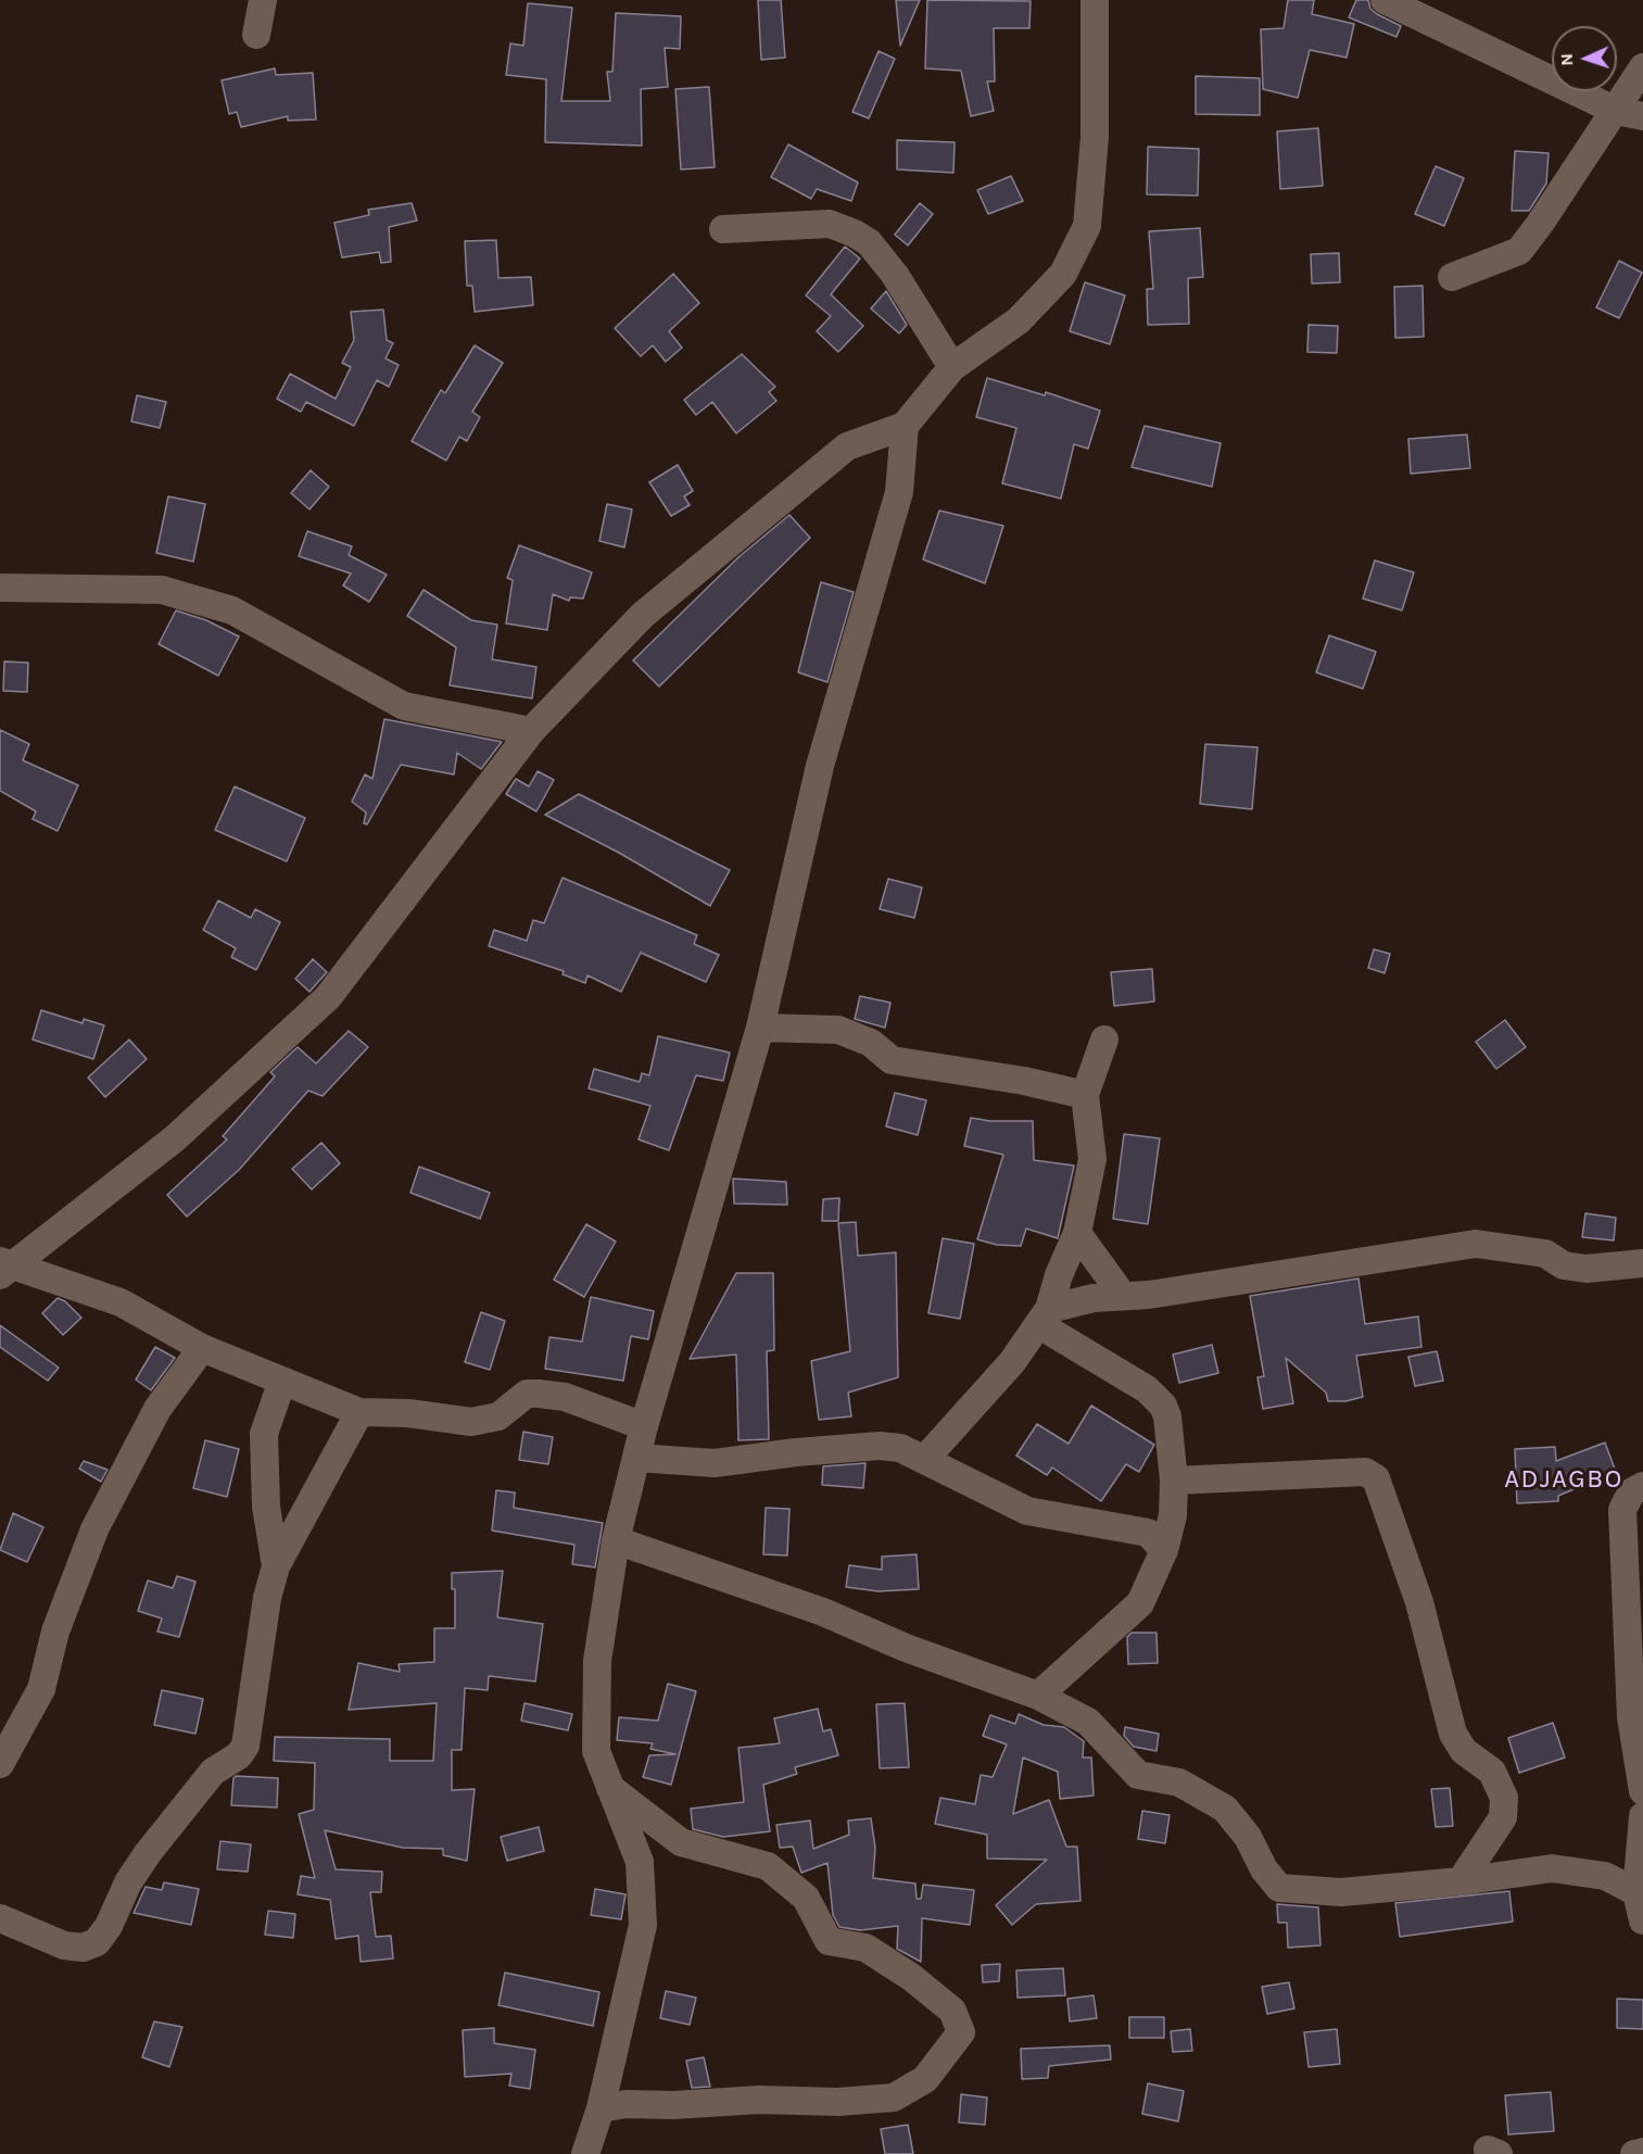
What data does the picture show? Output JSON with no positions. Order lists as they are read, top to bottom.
{
  "districts": ["ADJAGBO"],
  "north": "left"
}
